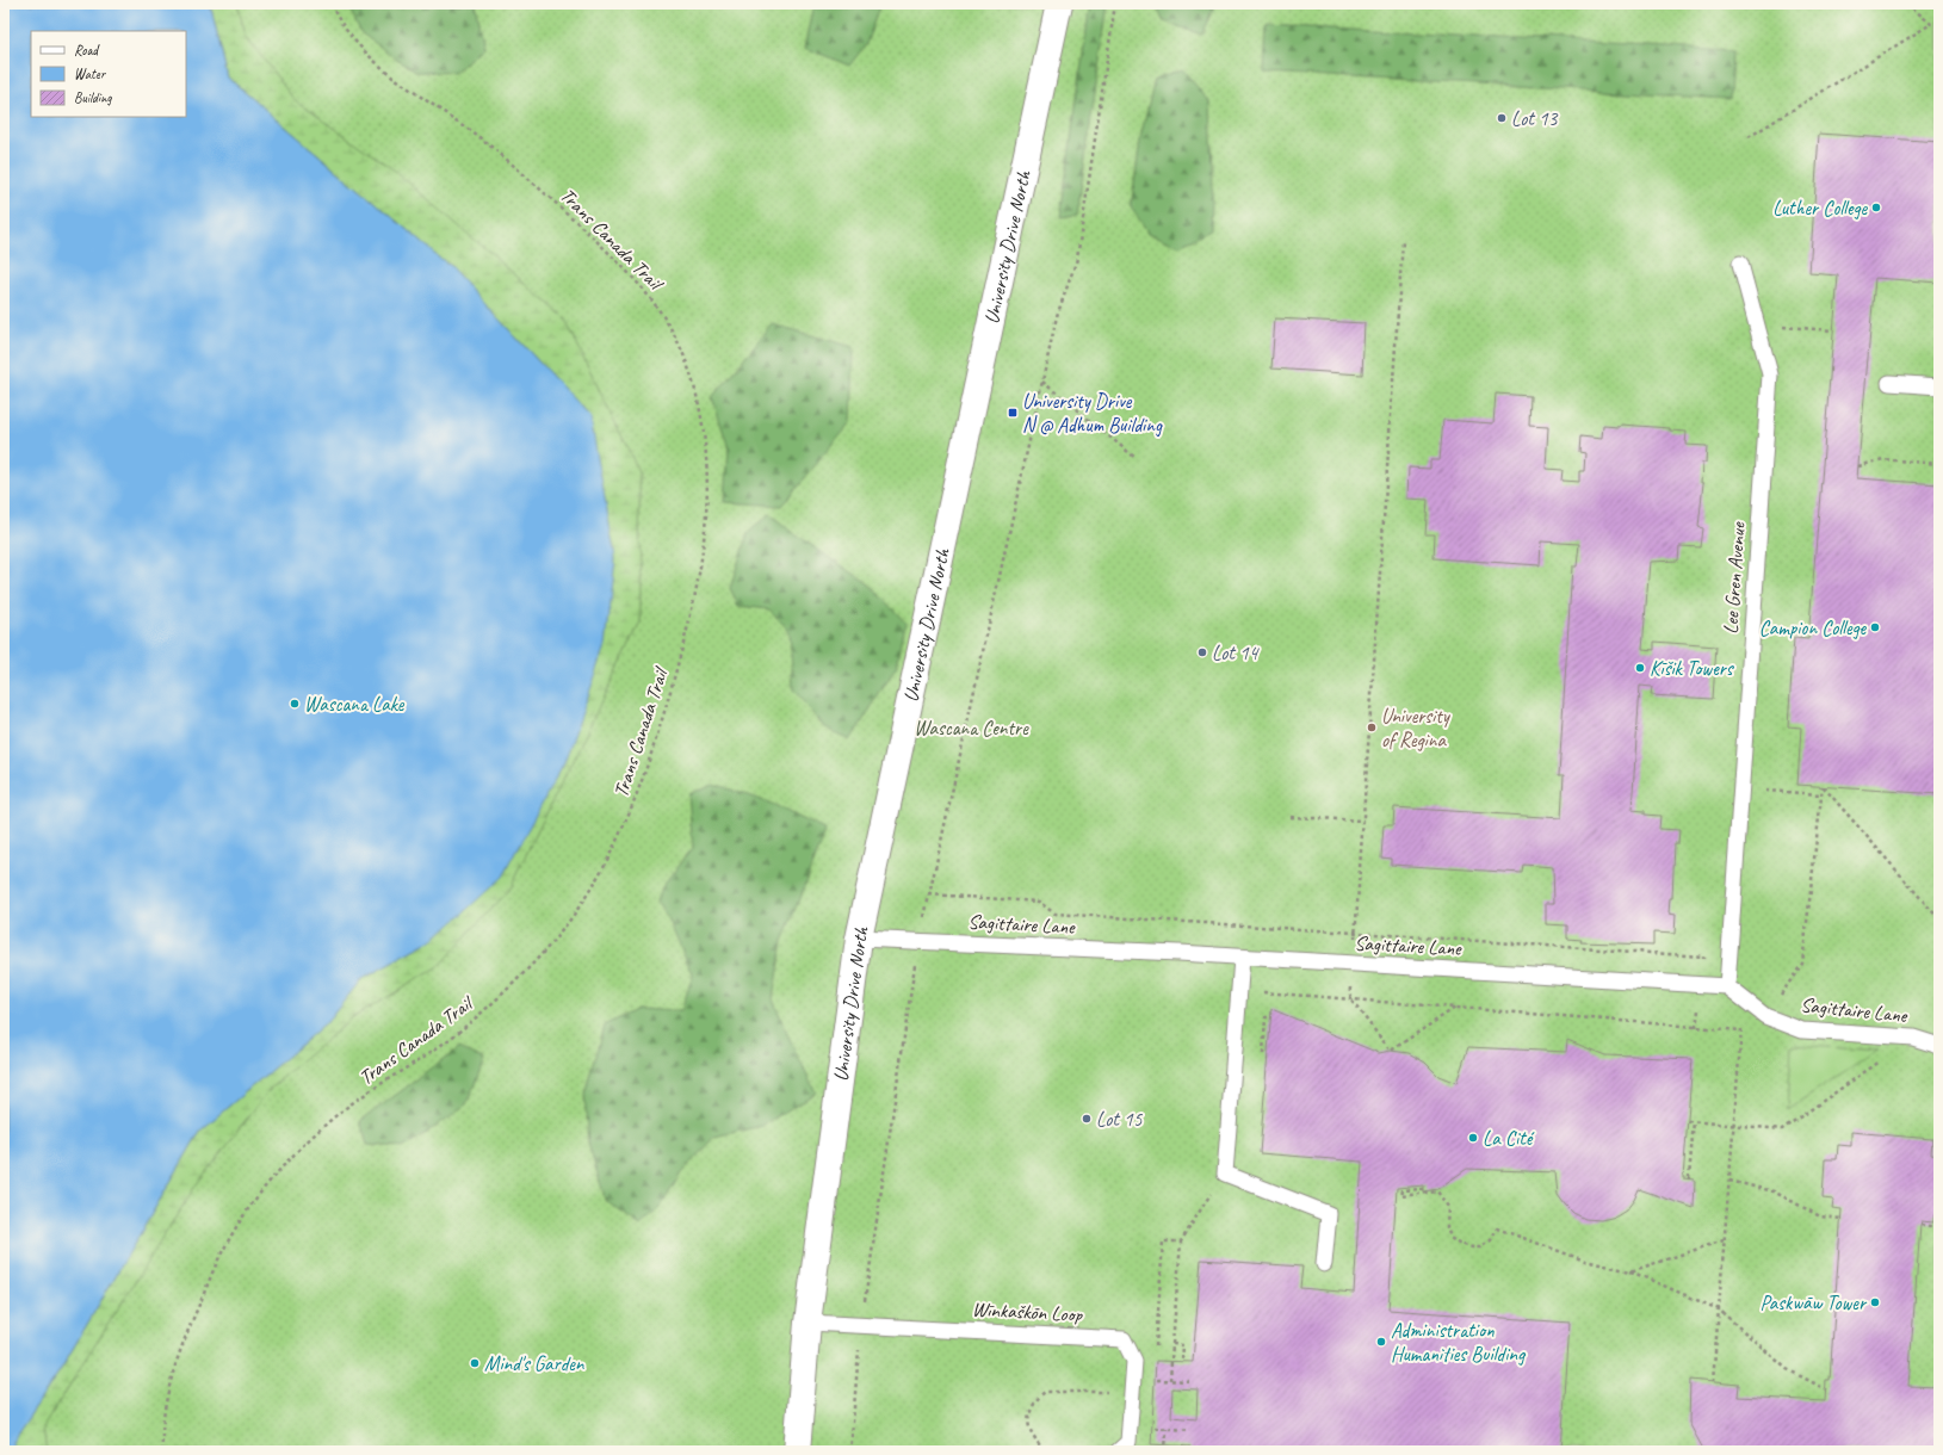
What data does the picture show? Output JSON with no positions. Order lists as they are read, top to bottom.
{
  "streets": {
    "street": ["University Drive North"],
    "lane": ["Lee Gren Avenue", "Sagittaire Lane", "Wīnkaškōn Loop"],
    "path": ["Trans Canada Trail"]
  },
  "crossings": [
    ["University Drive North", "Sagittaire Lane"],
    ["University Drive North", "Wīnkaškōn Loop"],
    ["Lee Gren Avenue", "Sagittaire Lane"]
  ],
  "parks": ["Wascana Centre"],
  "places": {
    "other": [
      "Lot 13",
      "Luther College",
      "Campion College",
      "Lot 14",
      "Kīšik Towers",
      "Wascana Lake",
      "University of Regina",
      "Lot 15",
      "La Cité",
      "Paskwāw Tower",
      "Administration Humanities Building",
      "Mind's Garden"
    ],
    "transit": ["University Drive N @ Adhum Building"]
  },
  "legend": ["Road", "Water", "Building"]
}
